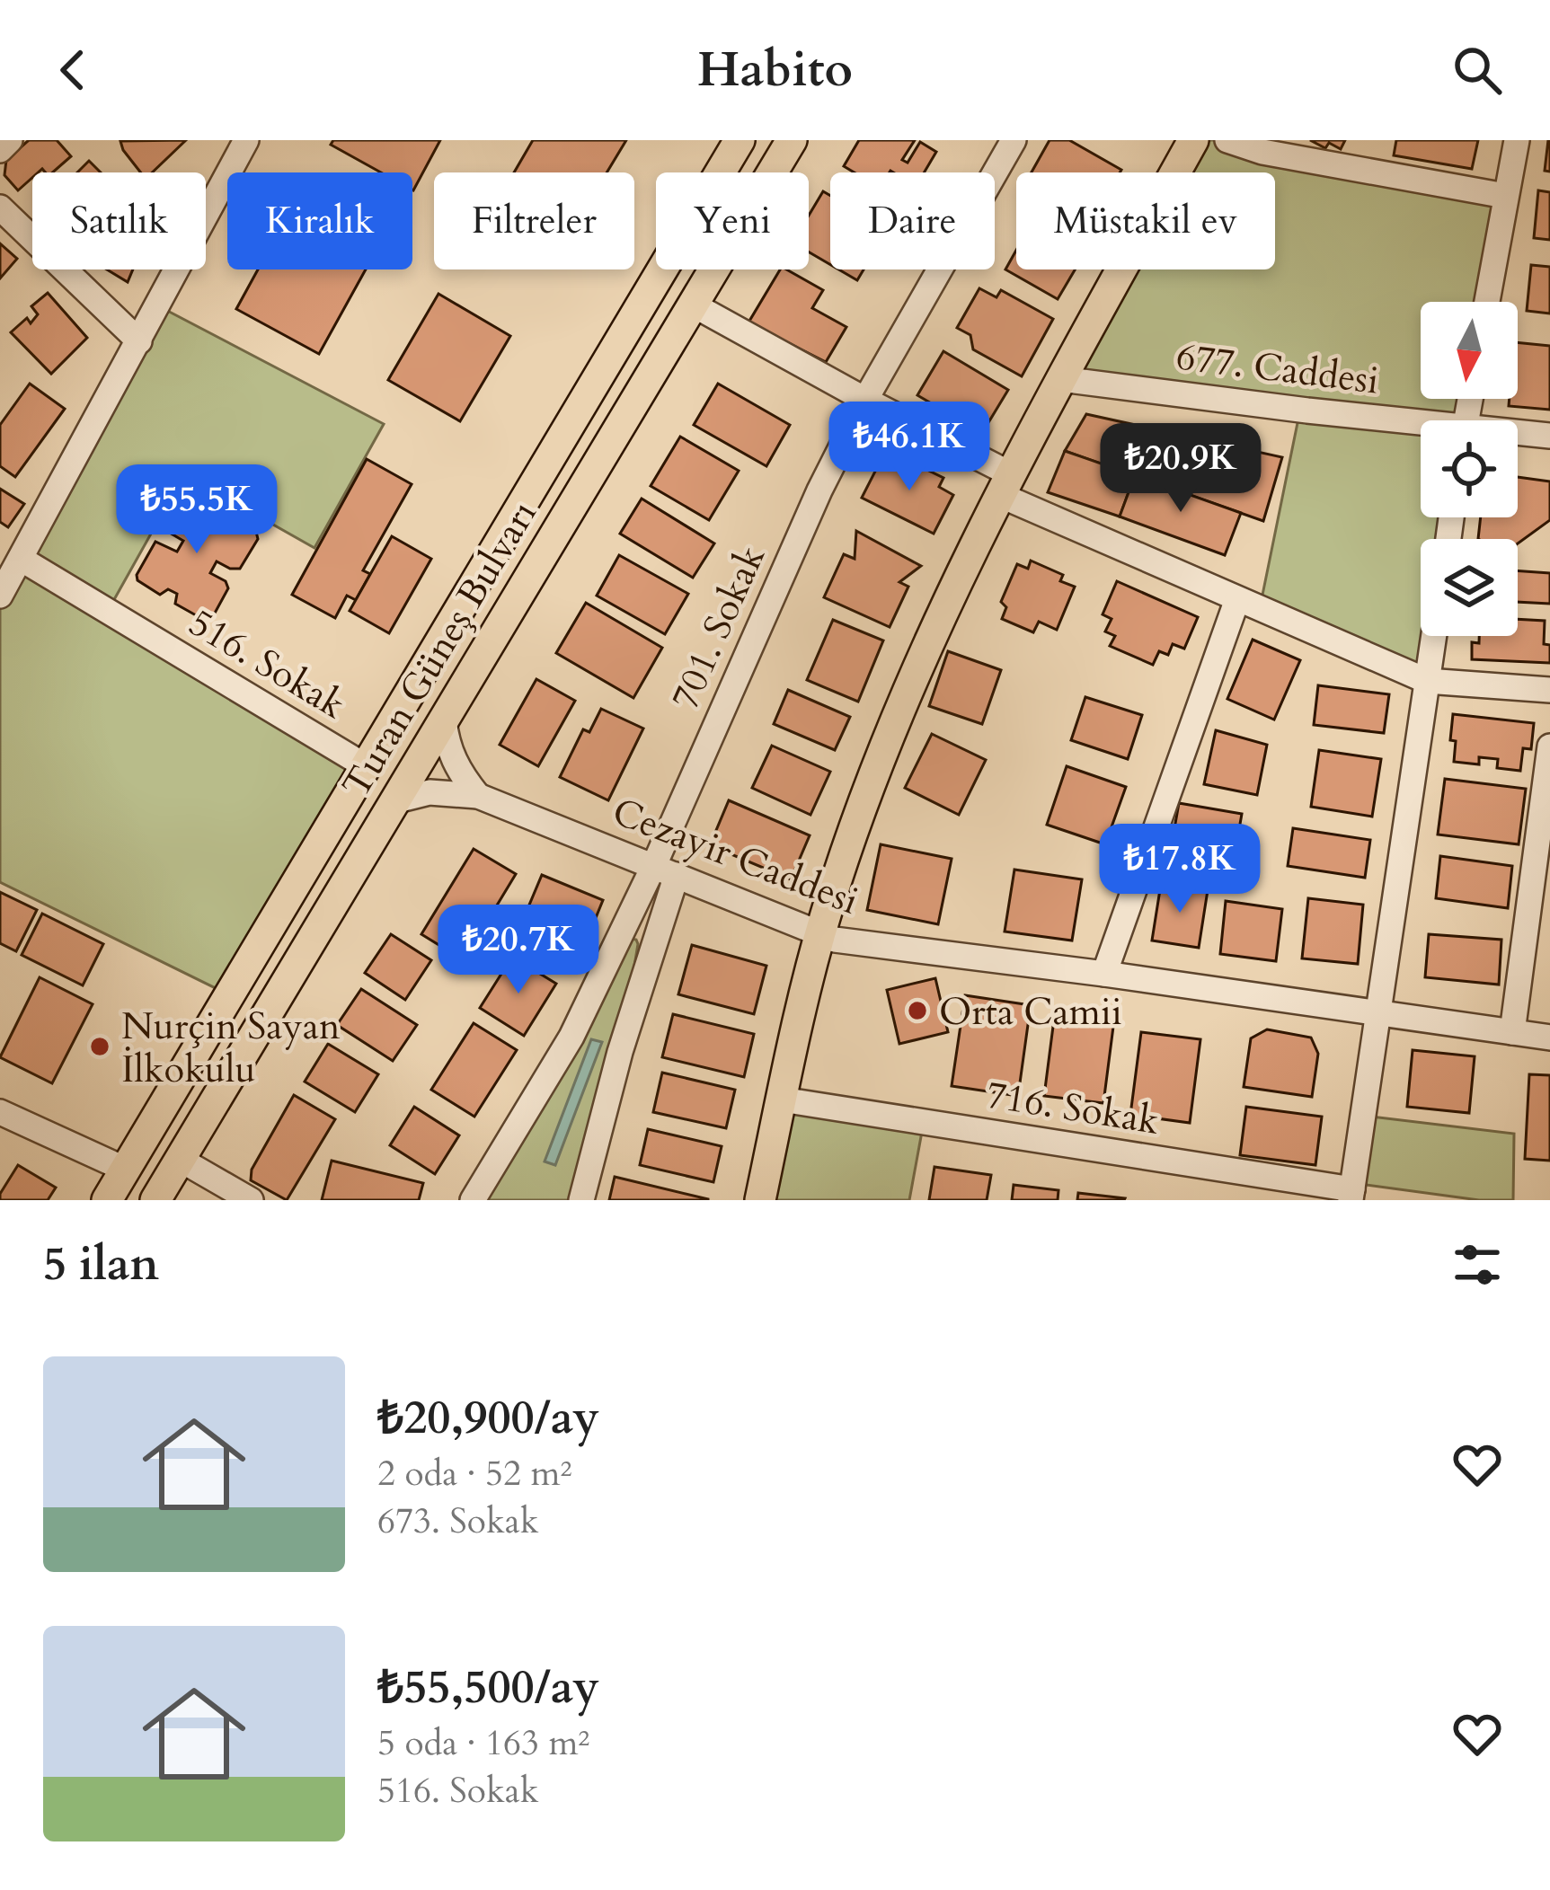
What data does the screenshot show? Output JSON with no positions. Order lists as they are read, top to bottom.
{
  "streets": {
    "main road": ["Turan Güneş Bulvarı"],
    "street": [
      "677. Caddesi",
      "701. Sokak",
      "516. Sokak",
      "Cezayir Caddesi",
      "716. Sokak"
    ]
  },
  "crossings": [
    ["701. Sokak", "Cezayir Caddesi"],
    ["Turan Güneş Bulvarı", "516. Sokak"],
    ["Turan Güneş Bulvarı", "Cezayir Caddesi"]
  ],
  "places": ["Orta Camii", "Nurçin Sayan İlkokulu"],
  "north": "bottom",
  "page": {
    "header": "Habito",
    "chip": [
      "Satılık",
      "Kiralık",
      "Filtreler",
      "Yeni",
      "Daire",
      "Müstakil ev"
    ],
    "price": [
      "₺46.1K",
      "₺20.9K",
      "₺55.5K",
      "₺17.8K",
      "₺20.7K"
    ],
    "heading": "5 ilan",
    "list": [
      {
        "name": "₺20,900/ay",
        "note": "2 oda · 52 m² · 673. Sokak"
      },
      {
        "name": "₺55,500/ay",
        "note": "5 oda · 163 m² · 516. Sokak"
      }
    ]
  }
}
